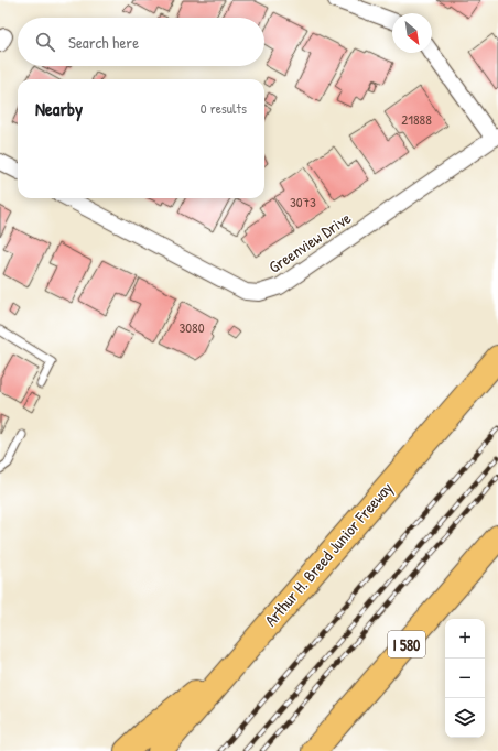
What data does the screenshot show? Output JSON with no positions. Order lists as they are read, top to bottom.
{
  "streets": {
    "highway": ["Arthur H. Breed Junior Freeway", "I 580"],
    "street": ["Greenview Drive"]
  },
  "house_numbers": ["21888", "3073", "3080"],
  "north": "bottom right",
  "page": {
    "search": "Search here",
    "heading": ["Nearby", "0 results"],
    "map_buttons": ["+", "−"]
  }
}
